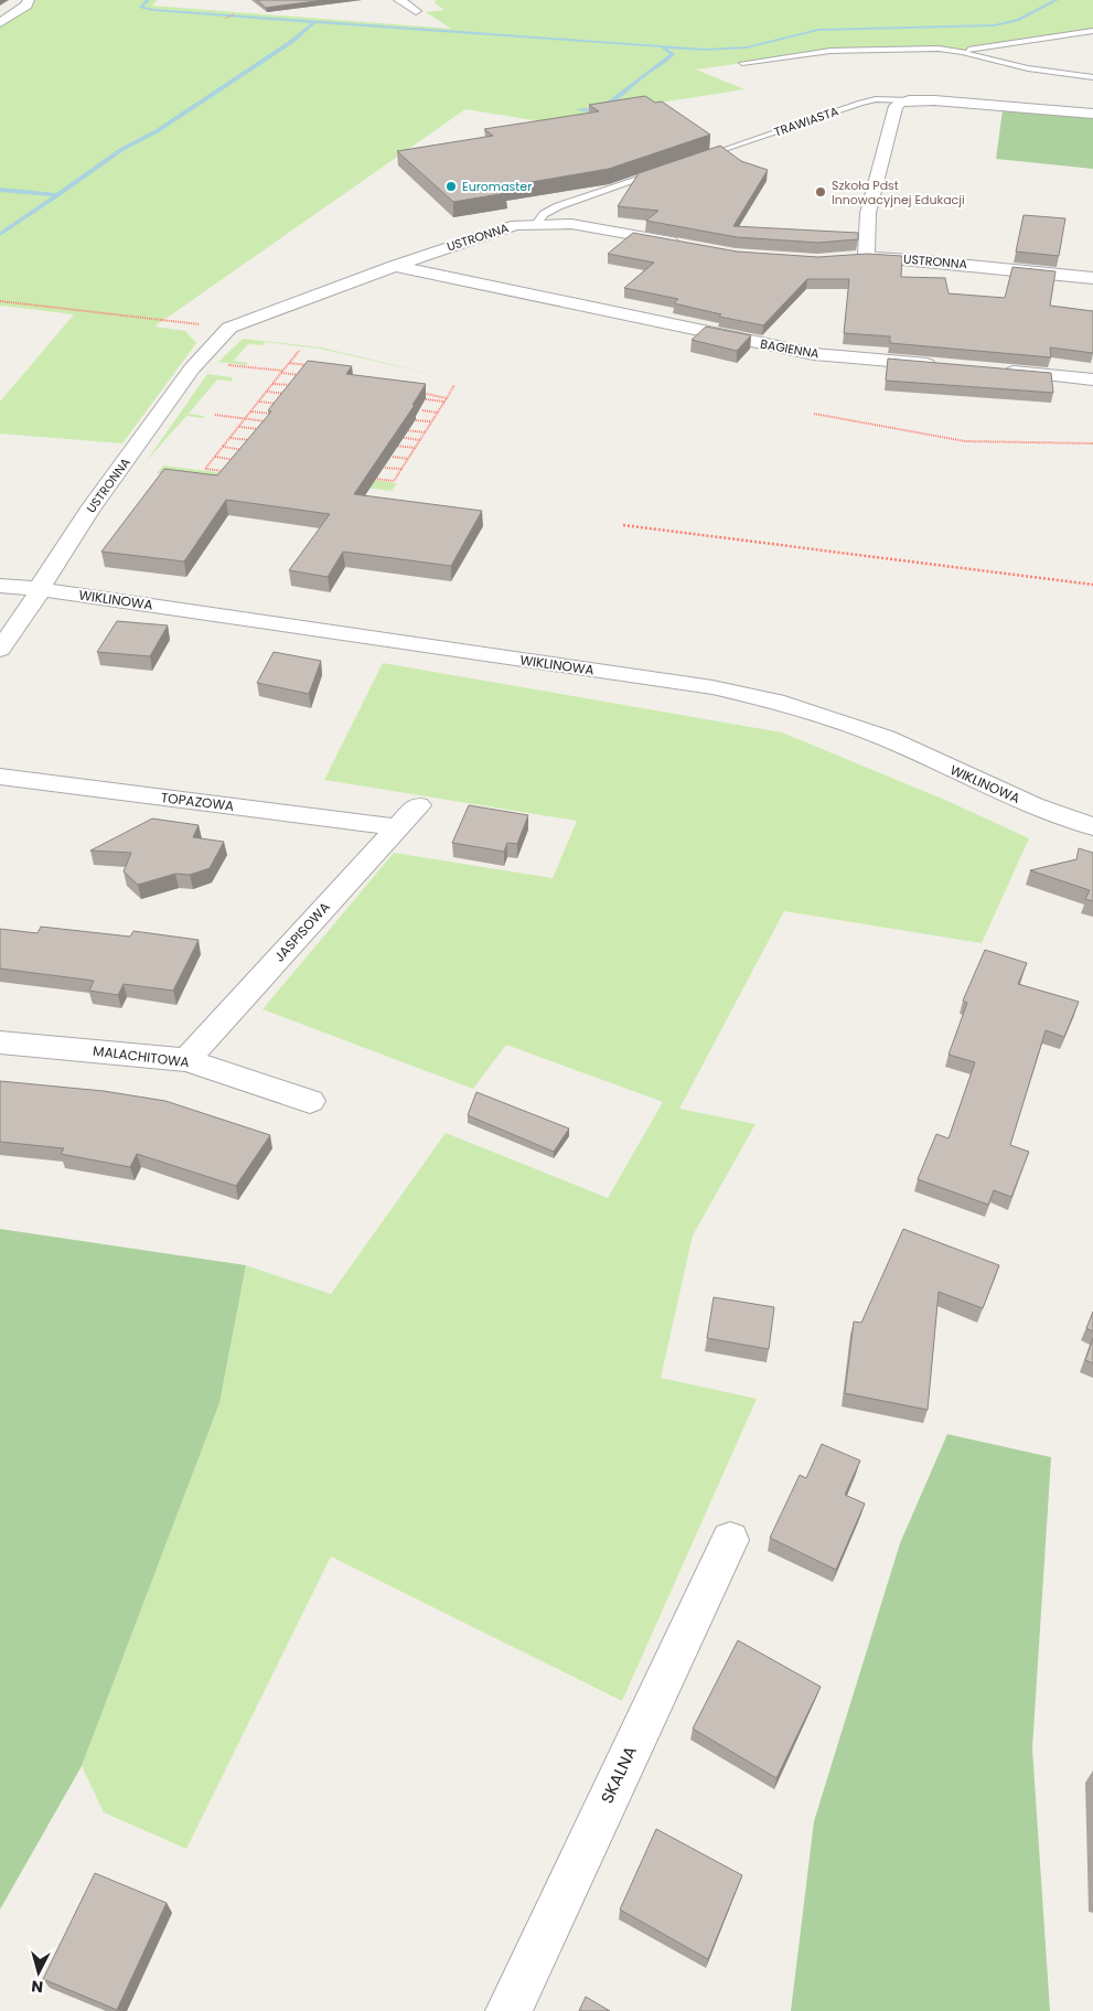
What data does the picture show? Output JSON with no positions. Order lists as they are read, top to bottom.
{
  "streets": {
    "street": [
      "TRAWIASTA",
      "USTRONNA",
      "BAGIENNA",
      "WIKLINOWA",
      "TOPAZOWA",
      "JASPISOWA",
      "MALACHITOWA",
      "SKALNA"
    ]
  },
  "crossings": [
    ["USTRONNA", "BAGIENNA"],
    ["USTRONNA", "WIKLINOWA"],
    ["TOPAZOWA", "JASPISOWA"],
    ["JASPISOWA", "MALACHITOWA"]
  ],
  "places": ["Euromaster", "Szkoła Pdst Innowacyjnej Edukacji"],
  "north": "bottom"
}
